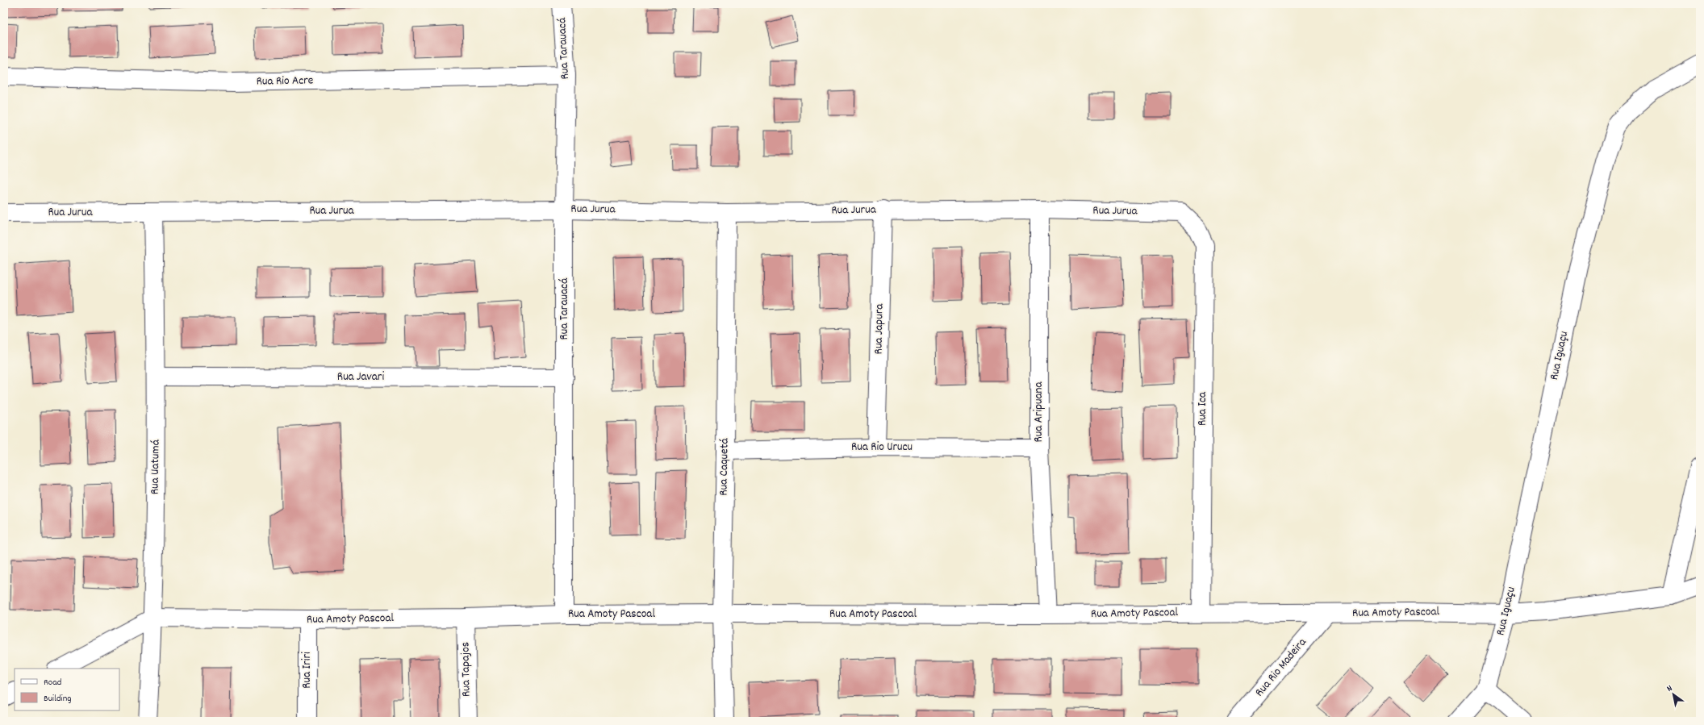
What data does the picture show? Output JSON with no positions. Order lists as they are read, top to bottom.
{
  "streets": {
    "street": [
      "Rua Tarauacá",
      "Rua Rio Acre",
      "Rua Jurua",
      "Rua Japura",
      "Rua Iguaçu",
      "Rua Javari",
      "Rua Ica",
      "Rua Aripuana",
      "Rua Rio Urucu",
      "Rua Uatumá",
      "Rua Caquetá",
      "Rua Amoty Pascoal",
      "Rua Rio Madeira",
      "Rua Tapajos",
      "Rua Iriri"
    ]
  },
  "crossings": [
    ["Rua Tarauacá", "Rua Rio Acre"],
    ["Rua Tarauacá", "Rua Jurua"],
    ["Rua Tarauacá", "Rua Javari"],
    ["Rua Tarauacá", "Rua Amoty Pascoal"],
    ["Rua Jurua", "Rua Japura"],
    ["Rua Jurua", "Rua Ica"],
    ["Rua Jurua", "Rua Aripuana"],
    ["Rua Jurua", "Rua Uatumá"],
    ["Rua Jurua", "Rua Caquetá"],
    ["Rua Japura", "Rua Rio Urucu"],
    ["Rua Iguaçu", "Rua Amoty Pascoal"],
    ["Rua Javari", "Rua Uatumá"],
    ["Rua Ica", "Rua Amoty Pascoal"],
    ["Rua Aripuana", "Rua Rio Urucu"],
    ["Rua Aripuana", "Rua Amoty Pascoal"],
    ["Rua Rio Urucu", "Rua Caquetá"],
    ["Rua Uatumá", "Rua Amoty Pascoal"],
    ["Rua Caquetá", "Rua Amoty Pascoal"],
    ["Rua Amoty Pascoal", "Rua Rio Madeira"],
    ["Rua Amoty Pascoal", "Rua Tapajos"],
    ["Rua Amoty Pascoal", "Rua Iriri"]
  ],
  "legend": ["Road", "Building"],
  "north": "top left"
}
